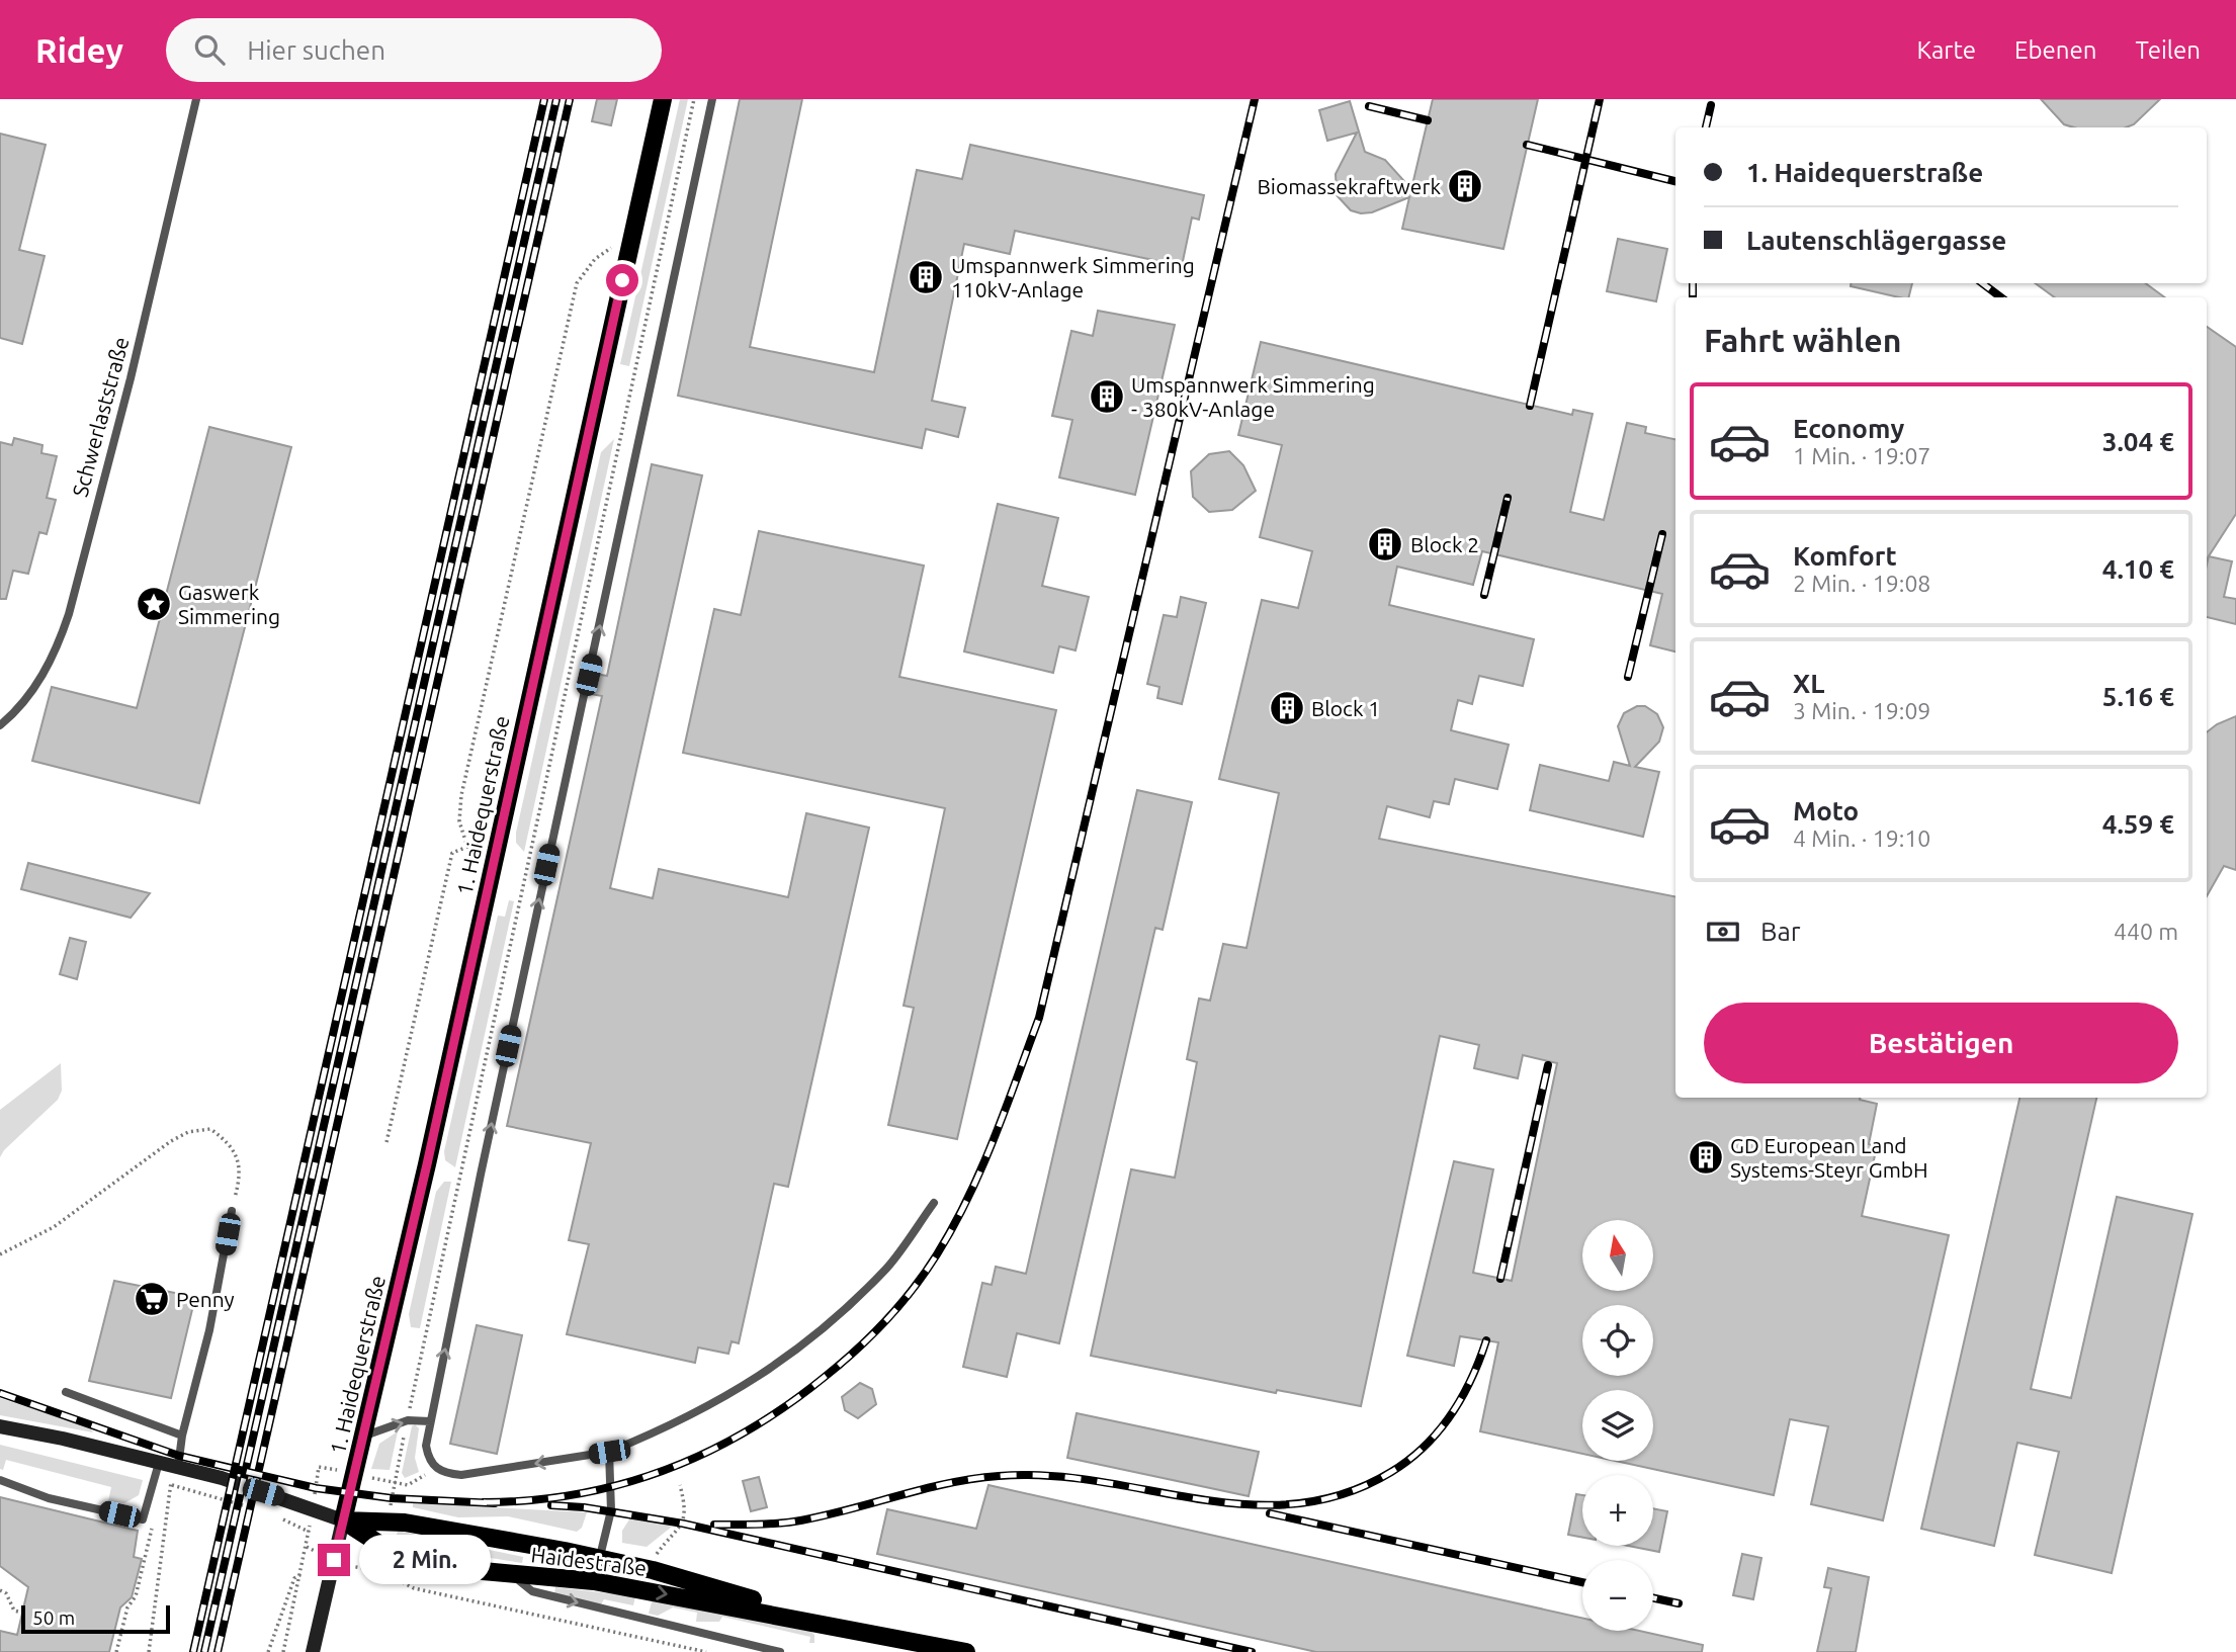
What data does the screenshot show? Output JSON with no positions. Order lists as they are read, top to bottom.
{
  "streets": {
    "main road": ["1. Haidequerstraße", "Haidestraße"],
    "lane": ["Schwerlaststraße"]
  },
  "crossings": [
    ["1. Haidequerstraße", "Haidestraße"]
  ],
  "places": {
    "building": [
      "Biomassekraftwerk",
      "Umspannwerk Simmering 110kV-Anlage",
      "Umspannwerk Simmering - 380kV-Anlage",
      "Block 2",
      "Block 1",
      "GD European Land Systems-Steyr GmbH"
    ],
    "place": ["Gaswerk Simmering"],
    "supermarket": ["Penny"]
  },
  "scale_bar": "50 m",
  "north": "top",
  "page": {
    "header": "Ridey",
    "search": "Hier suchen",
    "nav": ["Karte", "Ebenen", "Teilen"],
    "banner": ["1. Haidequerstraße", "Lautenschlägergasse"],
    "heading": "Fahrt wählen",
    "list": [
      {
        "name": "Economy",
        "note": "1 Min. · 19:07",
        "value": "3.04 €"
      },
      {
        "name": "Komfort",
        "note": "2 Min. · 19:08",
        "value": "4.10 €"
      },
      {
        "name": "XL",
        "note": "3 Min. · 19:09",
        "value": "5.16 €"
      },
      {
        "name": "Moto",
        "note": "4 Min. · 19:10",
        "value": "4.59 €"
      }
    ],
    "pay": ["Bar", "440 m"],
    "buttons": "Bestätigen",
    "map_buttons": ["+", "−"],
    "bubble": "2 Min.",
    "scale": "50 m"
  }
}
